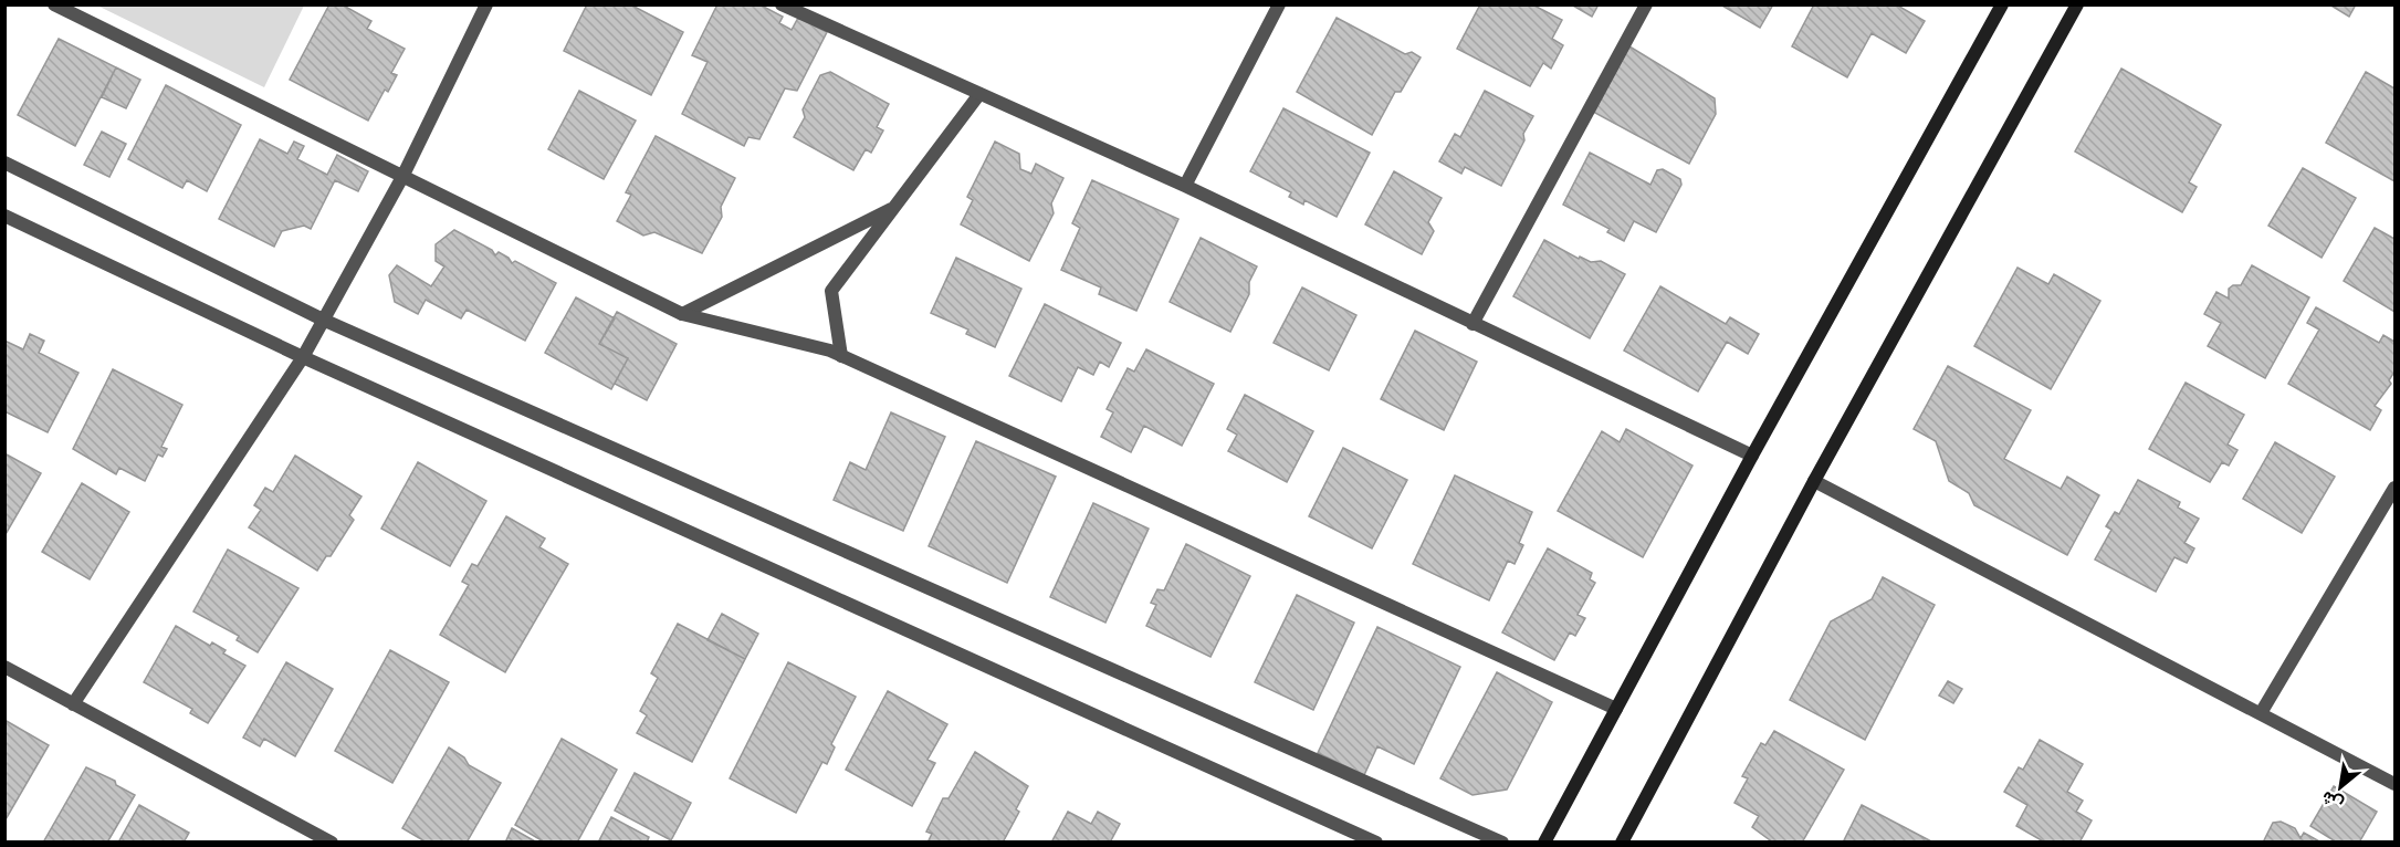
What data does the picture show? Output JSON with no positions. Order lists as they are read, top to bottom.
{
  "north": "bottom left"
}
